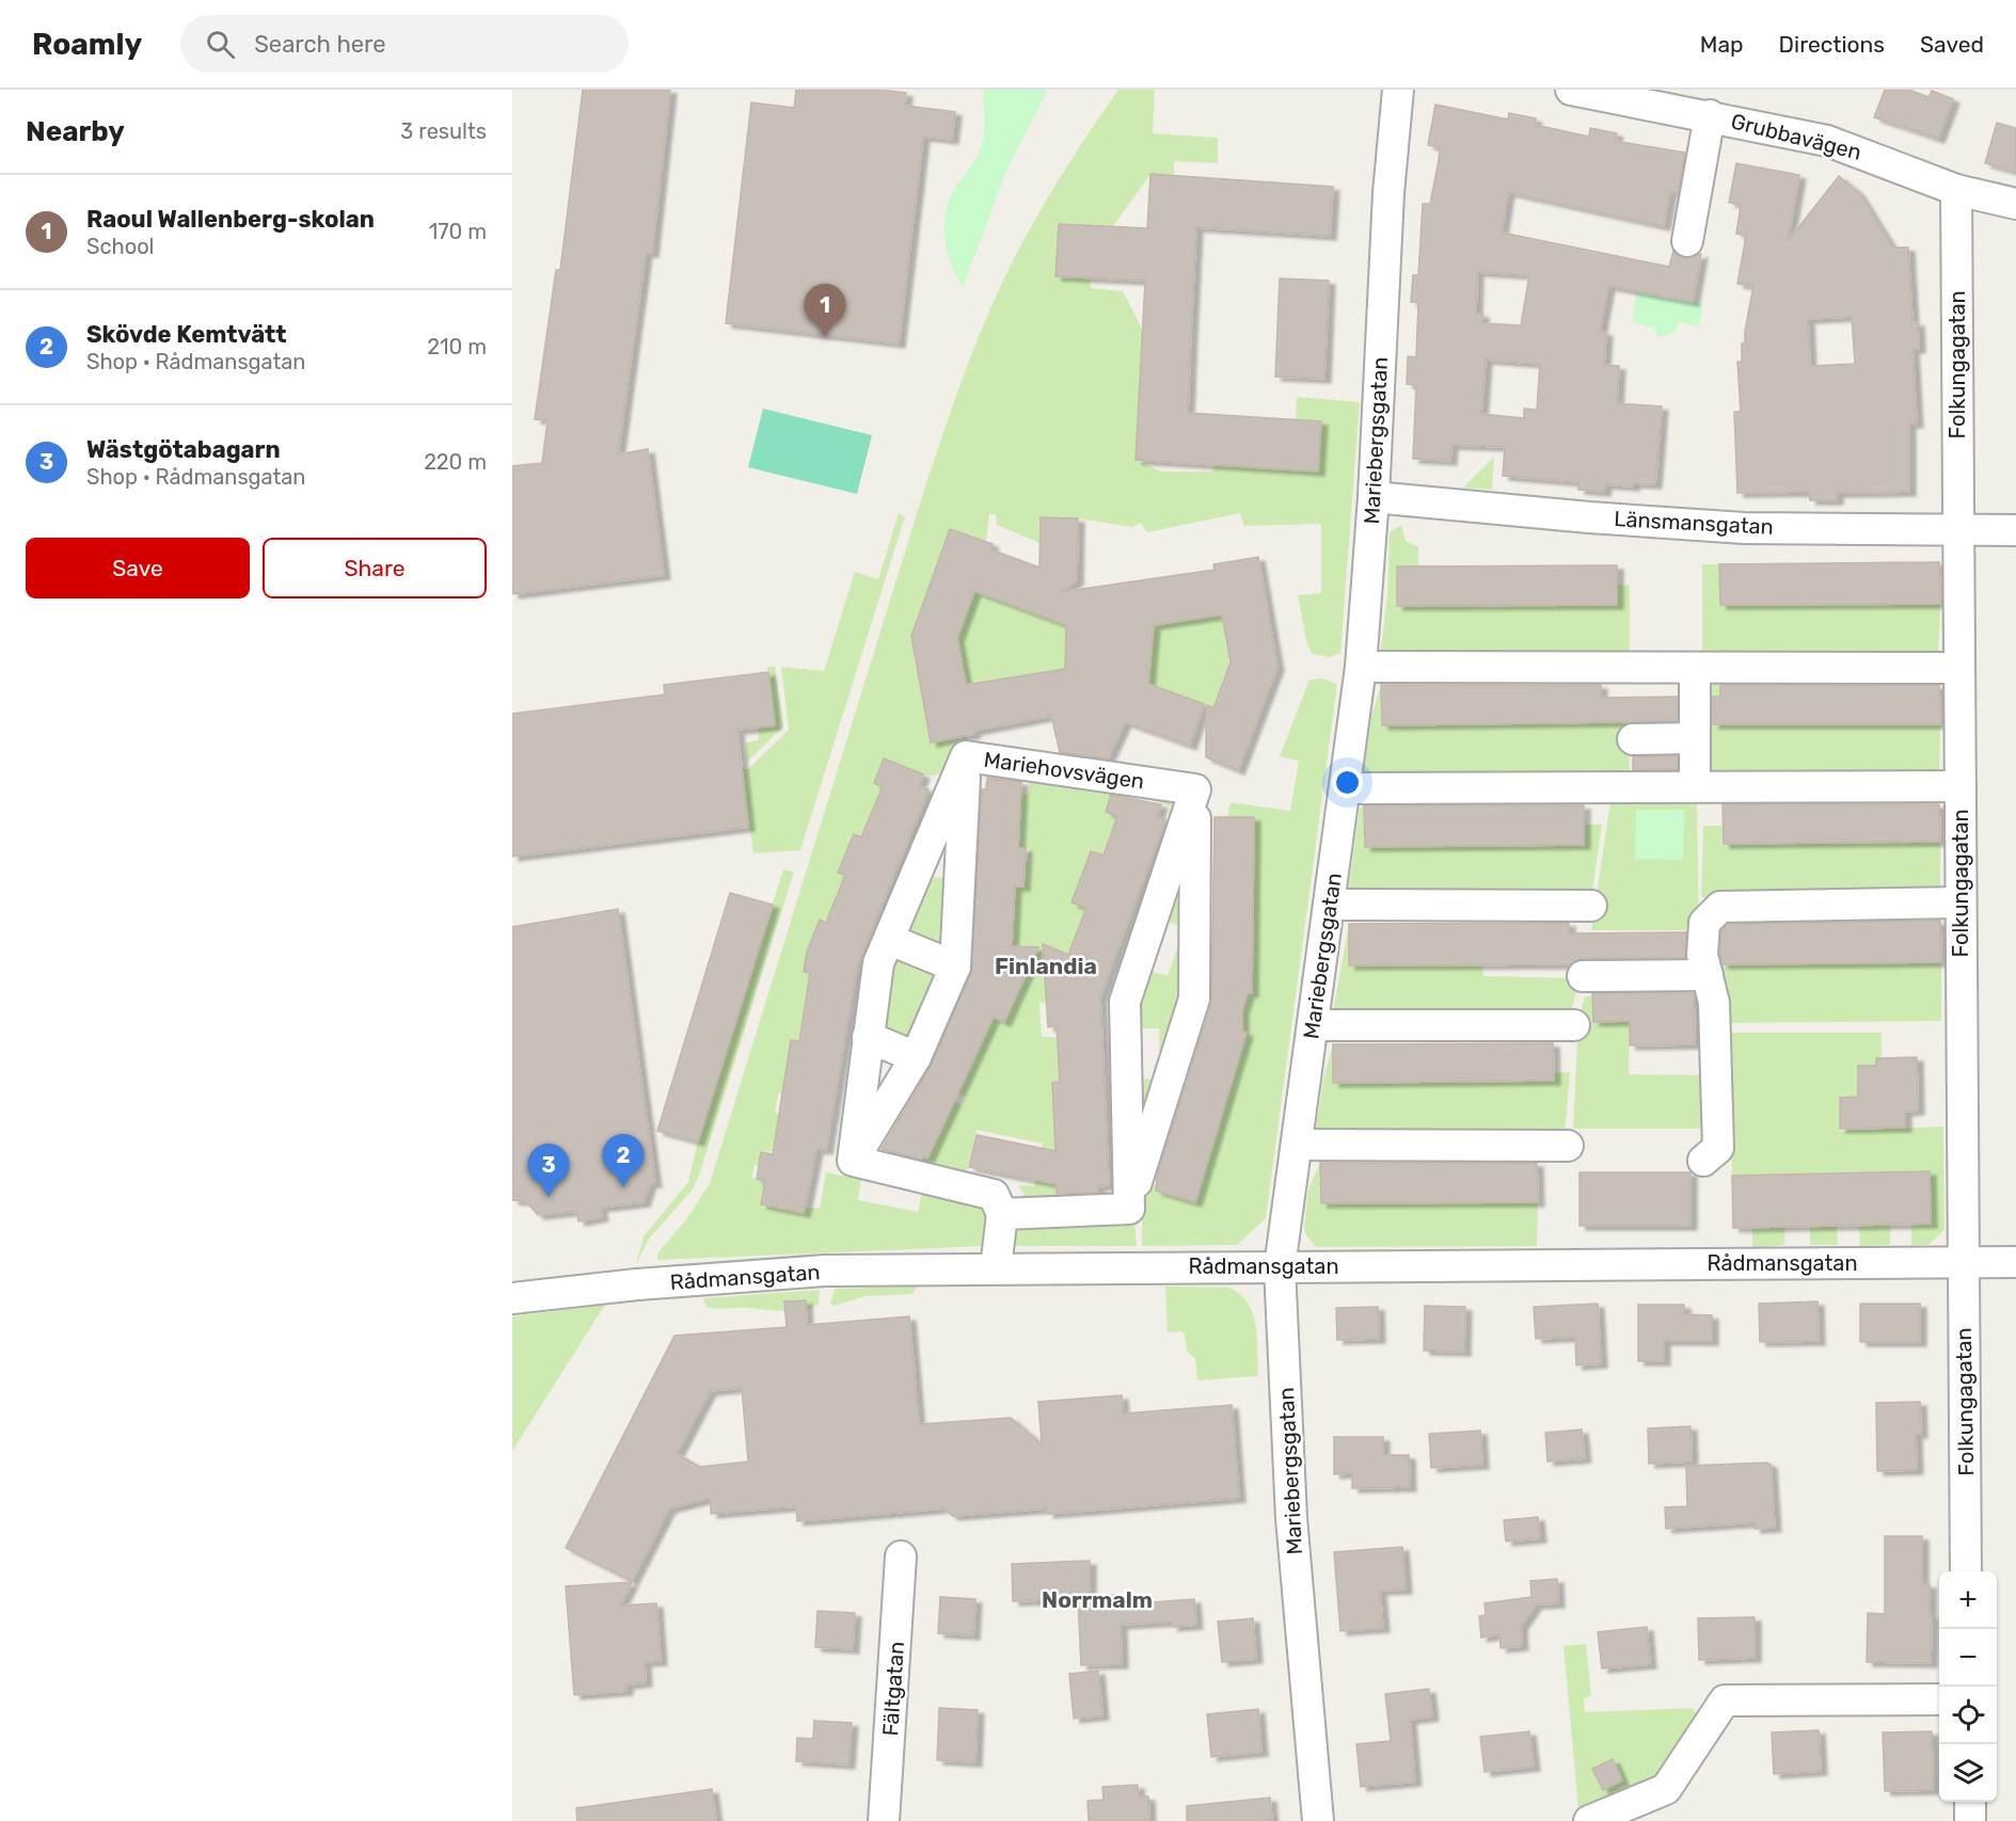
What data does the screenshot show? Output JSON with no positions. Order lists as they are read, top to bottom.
{
  "streets": {
    "street": [
      "Grubbavägen",
      "Folkungagatan",
      "Mariebergsgatan",
      "Länsmansgatan",
      "Mariehovsvägen",
      "Rådmansgatan",
      "Fältgatan"
    ]
  },
  "crossings": [
    ["Grubbavägen", "Folkungagatan"],
    ["Folkungagatan", "Länsmansgatan"],
    ["Folkungagatan", "Rådmansgatan"],
    ["Mariebergsgatan", "Länsmansgatan"],
    ["Mariebergsgatan", "Rådmansgatan"]
  ],
  "districts": ["Finlandia", "Norrmalm"],
  "page": {
    "header": "Roamly",
    "search": "Search here",
    "nav": ["Map", "Directions", "Saved"],
    "heading": ["Nearby", "3 results"],
    "list": [
      {
        "mark": "1",
        "name": "Raoul Wallenberg-skolan",
        "note": "School",
        "value": "170 m"
      },
      {
        "mark": "2",
        "name": "Skövde Kemtvätt",
        "note": "Shop · Rådmansgatan",
        "value": "210 m"
      },
      {
        "mark": "3",
        "name": "Wästgötabagarn",
        "note": "Shop · Rådmansgatan",
        "value": "220 m"
      }
    ],
    "pins": ["1", "2", "3"],
    "buttons": ["Save", "Share"],
    "map_buttons": ["+", "−"]
  }
}
